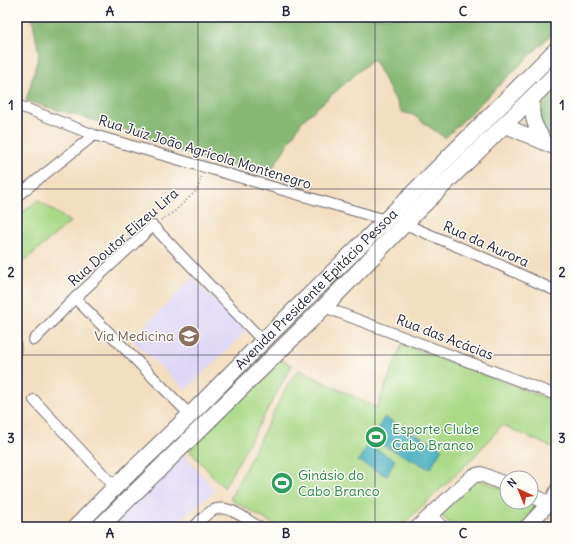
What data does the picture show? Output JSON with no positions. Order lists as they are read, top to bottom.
{
  "streets": {
    "main road": ["Avenida Presidente Epitácio Pessoa"],
    "street": [
      "Rua Juiz João Agrícola Montenegro",
      "Rua Doutor Elizeu Lira",
      "Rua da Aurora",
      "Rua das Acácias"
    ]
  },
  "crossings": [
    ["Rua Juiz João Agrícola Montenegro", "Rua Doutor Elizeu Lira"],
    ["Rua Juiz João Agrícola Montenegro", "Avenida Presidente Epitácio Pessoa"],
    ["Rua da Aurora", "Avenida Presidente Epitácio Pessoa"],
    ["Avenida Presidente Epitácio Pessoa", "Rua das Acácias"]
  ],
  "places": {
    "school or university": ["Via Medicina"],
    "sports": ["Esporte Clube Cabo Branco", "Ginásio do Cabo Branco"]
  },
  "north": "top left",
  "grid": {
    "columns": ["A", "B", "C"],
    "rows": ["1", "2", "3"]
  }
}
